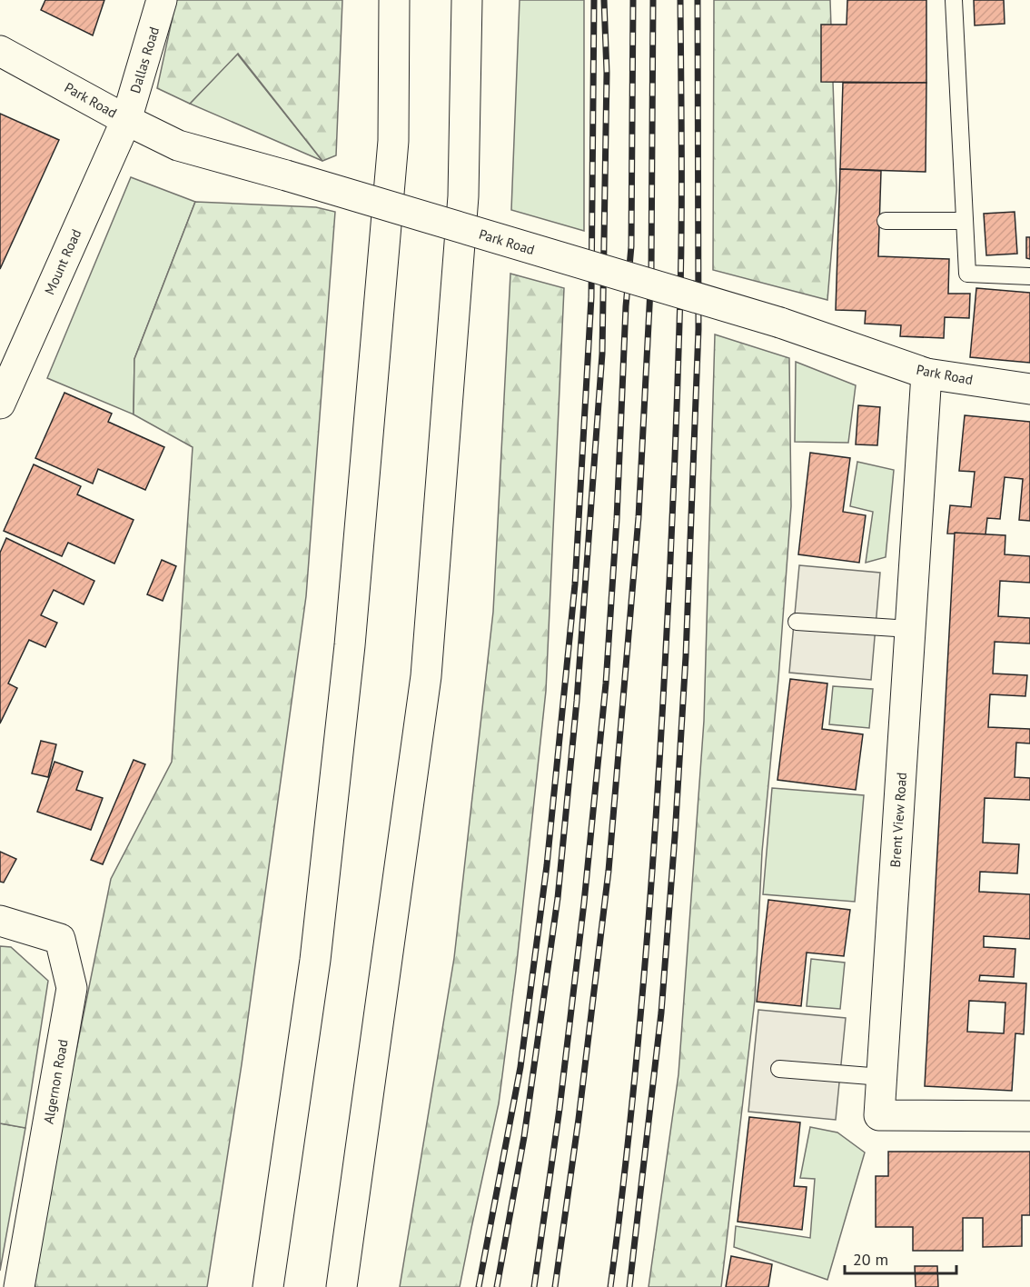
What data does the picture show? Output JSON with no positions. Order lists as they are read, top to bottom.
{
  "streets": {
    "main road": [
      "Dallas Road",
      "Park Road",
      "Mount Road",
      "Brent View Road",
      "Algernon Road"
    ]
  },
  "crossings": [
    ["Dallas Road", "Park Road"],
    ["Dallas Road", "Mount Road"],
    ["Park Road", "Mount Road"],
    ["Park Road", "Brent View Road"]
  ],
  "scale_bar": "20 m"
}
